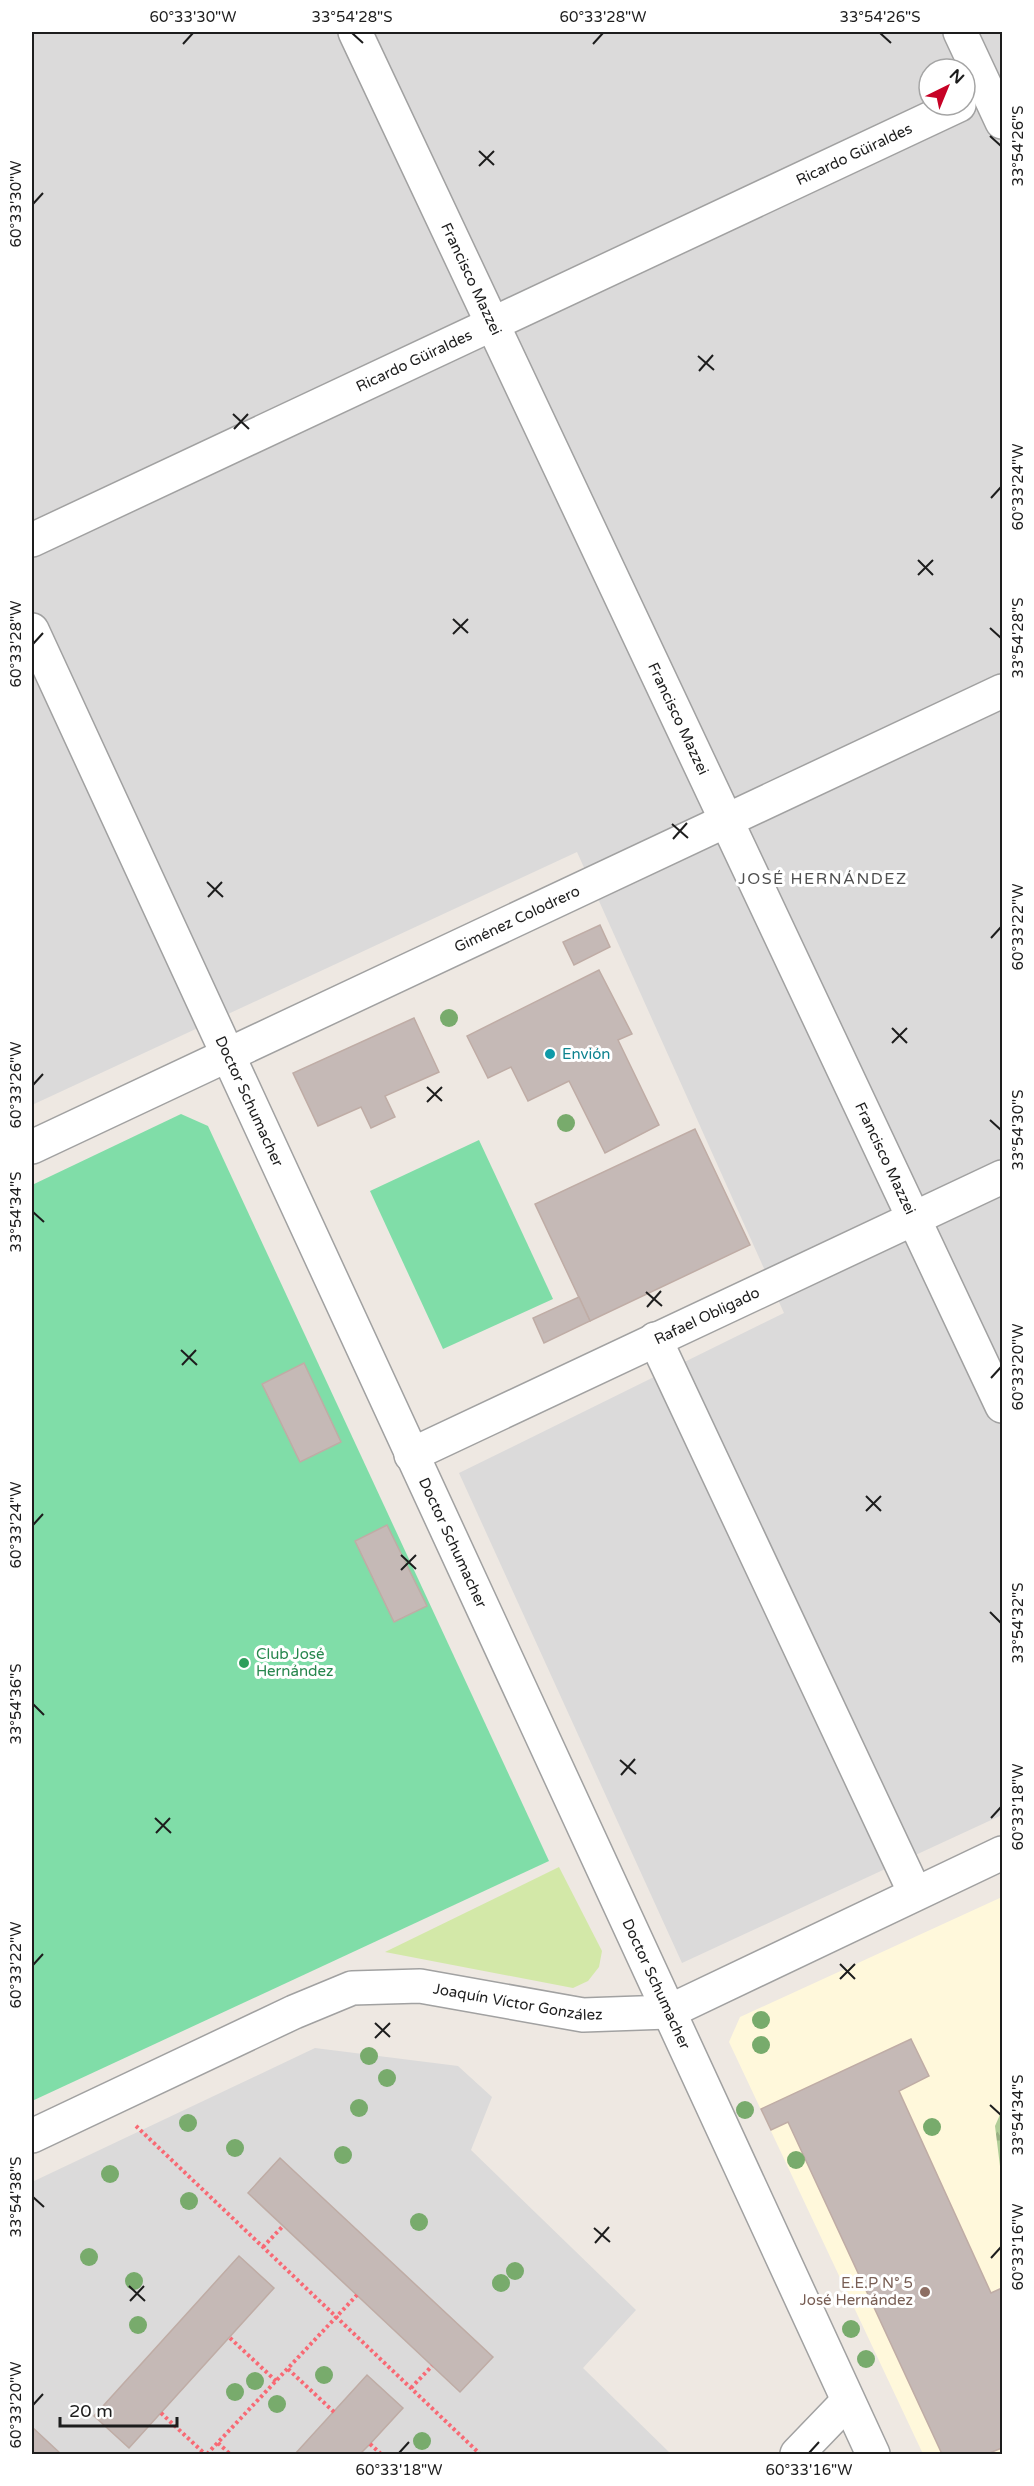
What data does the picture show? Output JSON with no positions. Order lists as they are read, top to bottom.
{
  "streets": {
    "street": [
      "Ricardo Güiraldes",
      "Francisco Mazzei",
      "Giménez Colodrero",
      "Doctor Schumacher",
      "Rafael Obligado",
      "Joaquín Víctor González"
    ]
  },
  "crossings": [
    ["Ricardo Güiraldes", "Francisco Mazzei"],
    ["Francisco Mazzei", "Giménez Colodrero"],
    ["Francisco Mazzei", "Rafael Obligado"],
    ["Giménez Colodrero", "Doctor Schumacher"],
    ["Doctor Schumacher", "Rafael Obligado"],
    ["Doctor Schumacher", "Joaquín Víctor González"]
  ],
  "districts": ["JOSÉ HERNÁNDEZ"],
  "places": ["Envión", "Club José Hernández", "E.E.P N° 5 José Hernández"],
  "scale_bar": "20 m",
  "north": "top right",
  "coordinates": [
    "60°33'30\"W",
    "33°54'28\"S",
    "60°33'28\"W",
    "33°54'26\"S",
    "60°33'24\"W",
    "60°33'22\"W",
    "60°33'26\"W",
    "33°54'30\"S",
    "33°54'34\"S",
    "60°33'20\"W",
    "33°54'32\"S",
    "33°54'36\"S",
    "60°33'18\"W",
    "33°54'38\"S",
    "60°33'16\"W"
  ]
}
